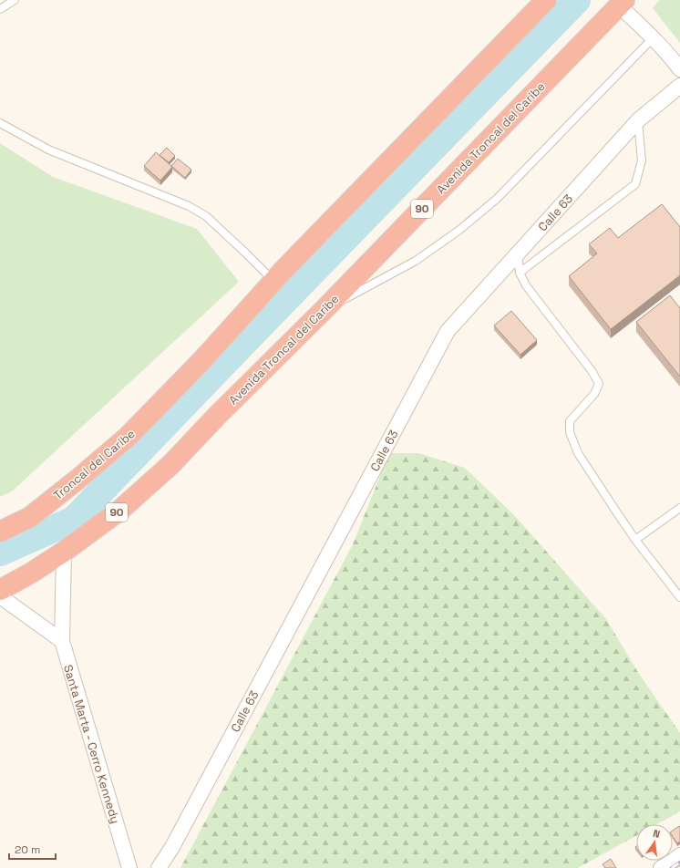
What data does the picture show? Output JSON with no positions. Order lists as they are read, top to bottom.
{
  "streets": {
    "highway": ["Avenida Troncal del Caribe", "90", "Troncal del Caribe"],
    "street": ["Calle 63", "Santa Marta - Cerro Kennedy"]
  },
  "crossings": [
    ["Avenida Troncal del Caribe", "90"],
    ["Avenida Troncal del Caribe", "Santa Marta - Cerro Kennedy"],
    ["90", "Santa Marta - Cerro Kennedy"]
  ],
  "scale_bar": "20 m",
  "north": "top"
}
